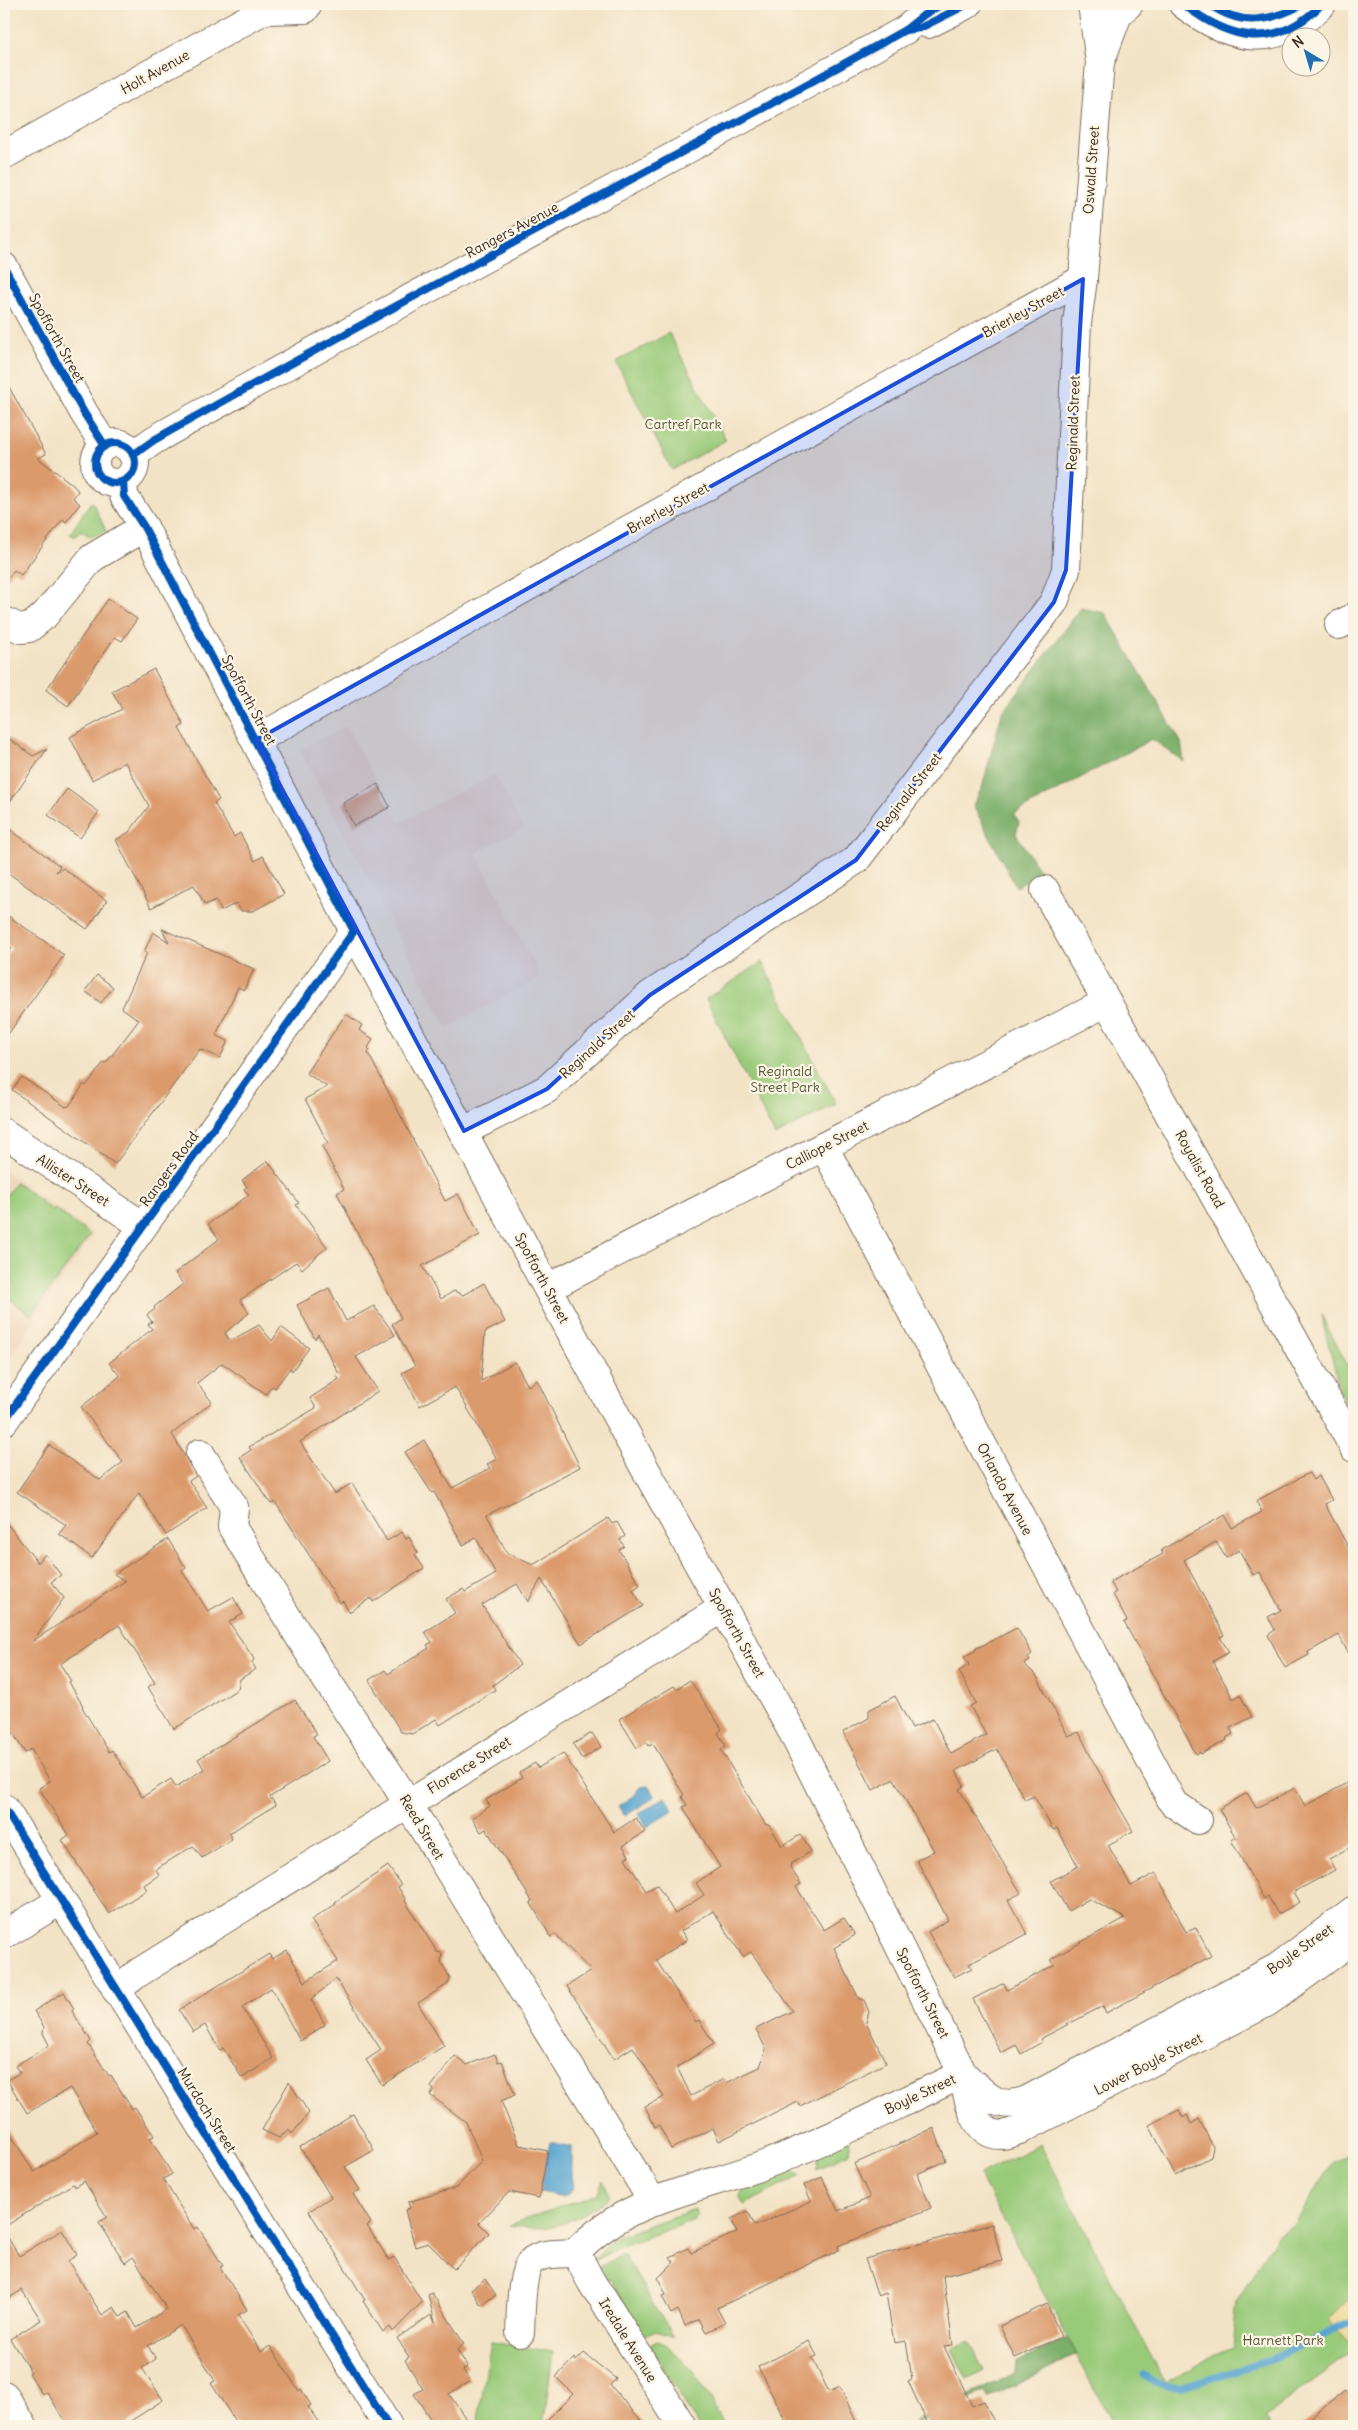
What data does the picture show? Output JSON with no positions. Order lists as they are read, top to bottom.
{
  "streets": {
    "street": [
      "Holt Avenue",
      "Oswald Street",
      "Rangers Avenue",
      "Brierley Street",
      "Spofforth Street",
      "Reginald Street",
      "Calliope Street",
      "Rangers Road",
      "Royalist Road",
      "Allister Street",
      "Orlando Avenue",
      "Florence Street",
      "Reed Street",
      "Boyle Street",
      "Lower Boyle Street",
      "Murdoch Street",
      "Iredale Avenue"
    ]
  },
  "crossings": [
    ["Oswald Street", "Brierley Street"],
    ["Oswald Street", "Reginald Street"],
    ["Rangers Avenue", "Spofforth Street"],
    ["Brierley Street", "Spofforth Street"],
    ["Brierley Street", "Reginald Street"],
    ["Spofforth Street", "Reginald Street"],
    ["Spofforth Street", "Calliope Street"],
    ["Spofforth Street", "Rangers Road"],
    ["Spofforth Street", "Florence Street"],
    ["Spofforth Street", "Boyle Street"],
    ["Spofforth Street", "Lower Boyle Street"],
    ["Calliope Street", "Royalist Road"],
    ["Calliope Street", "Orlando Avenue"],
    ["Rangers Road", "Allister Street"],
    ["Florence Street", "Reed Street"],
    ["Florence Street", "Murdoch Street"],
    ["Reed Street", "Boyle Street"],
    ["Boyle Street", "Lower Boyle Street"],
    ["Boyle Street", "Iredale Avenue"]
  ],
  "parks": ["Cartref Park", "Reginald Street Park", "Harnett Park"],
  "north": "top left"
}
